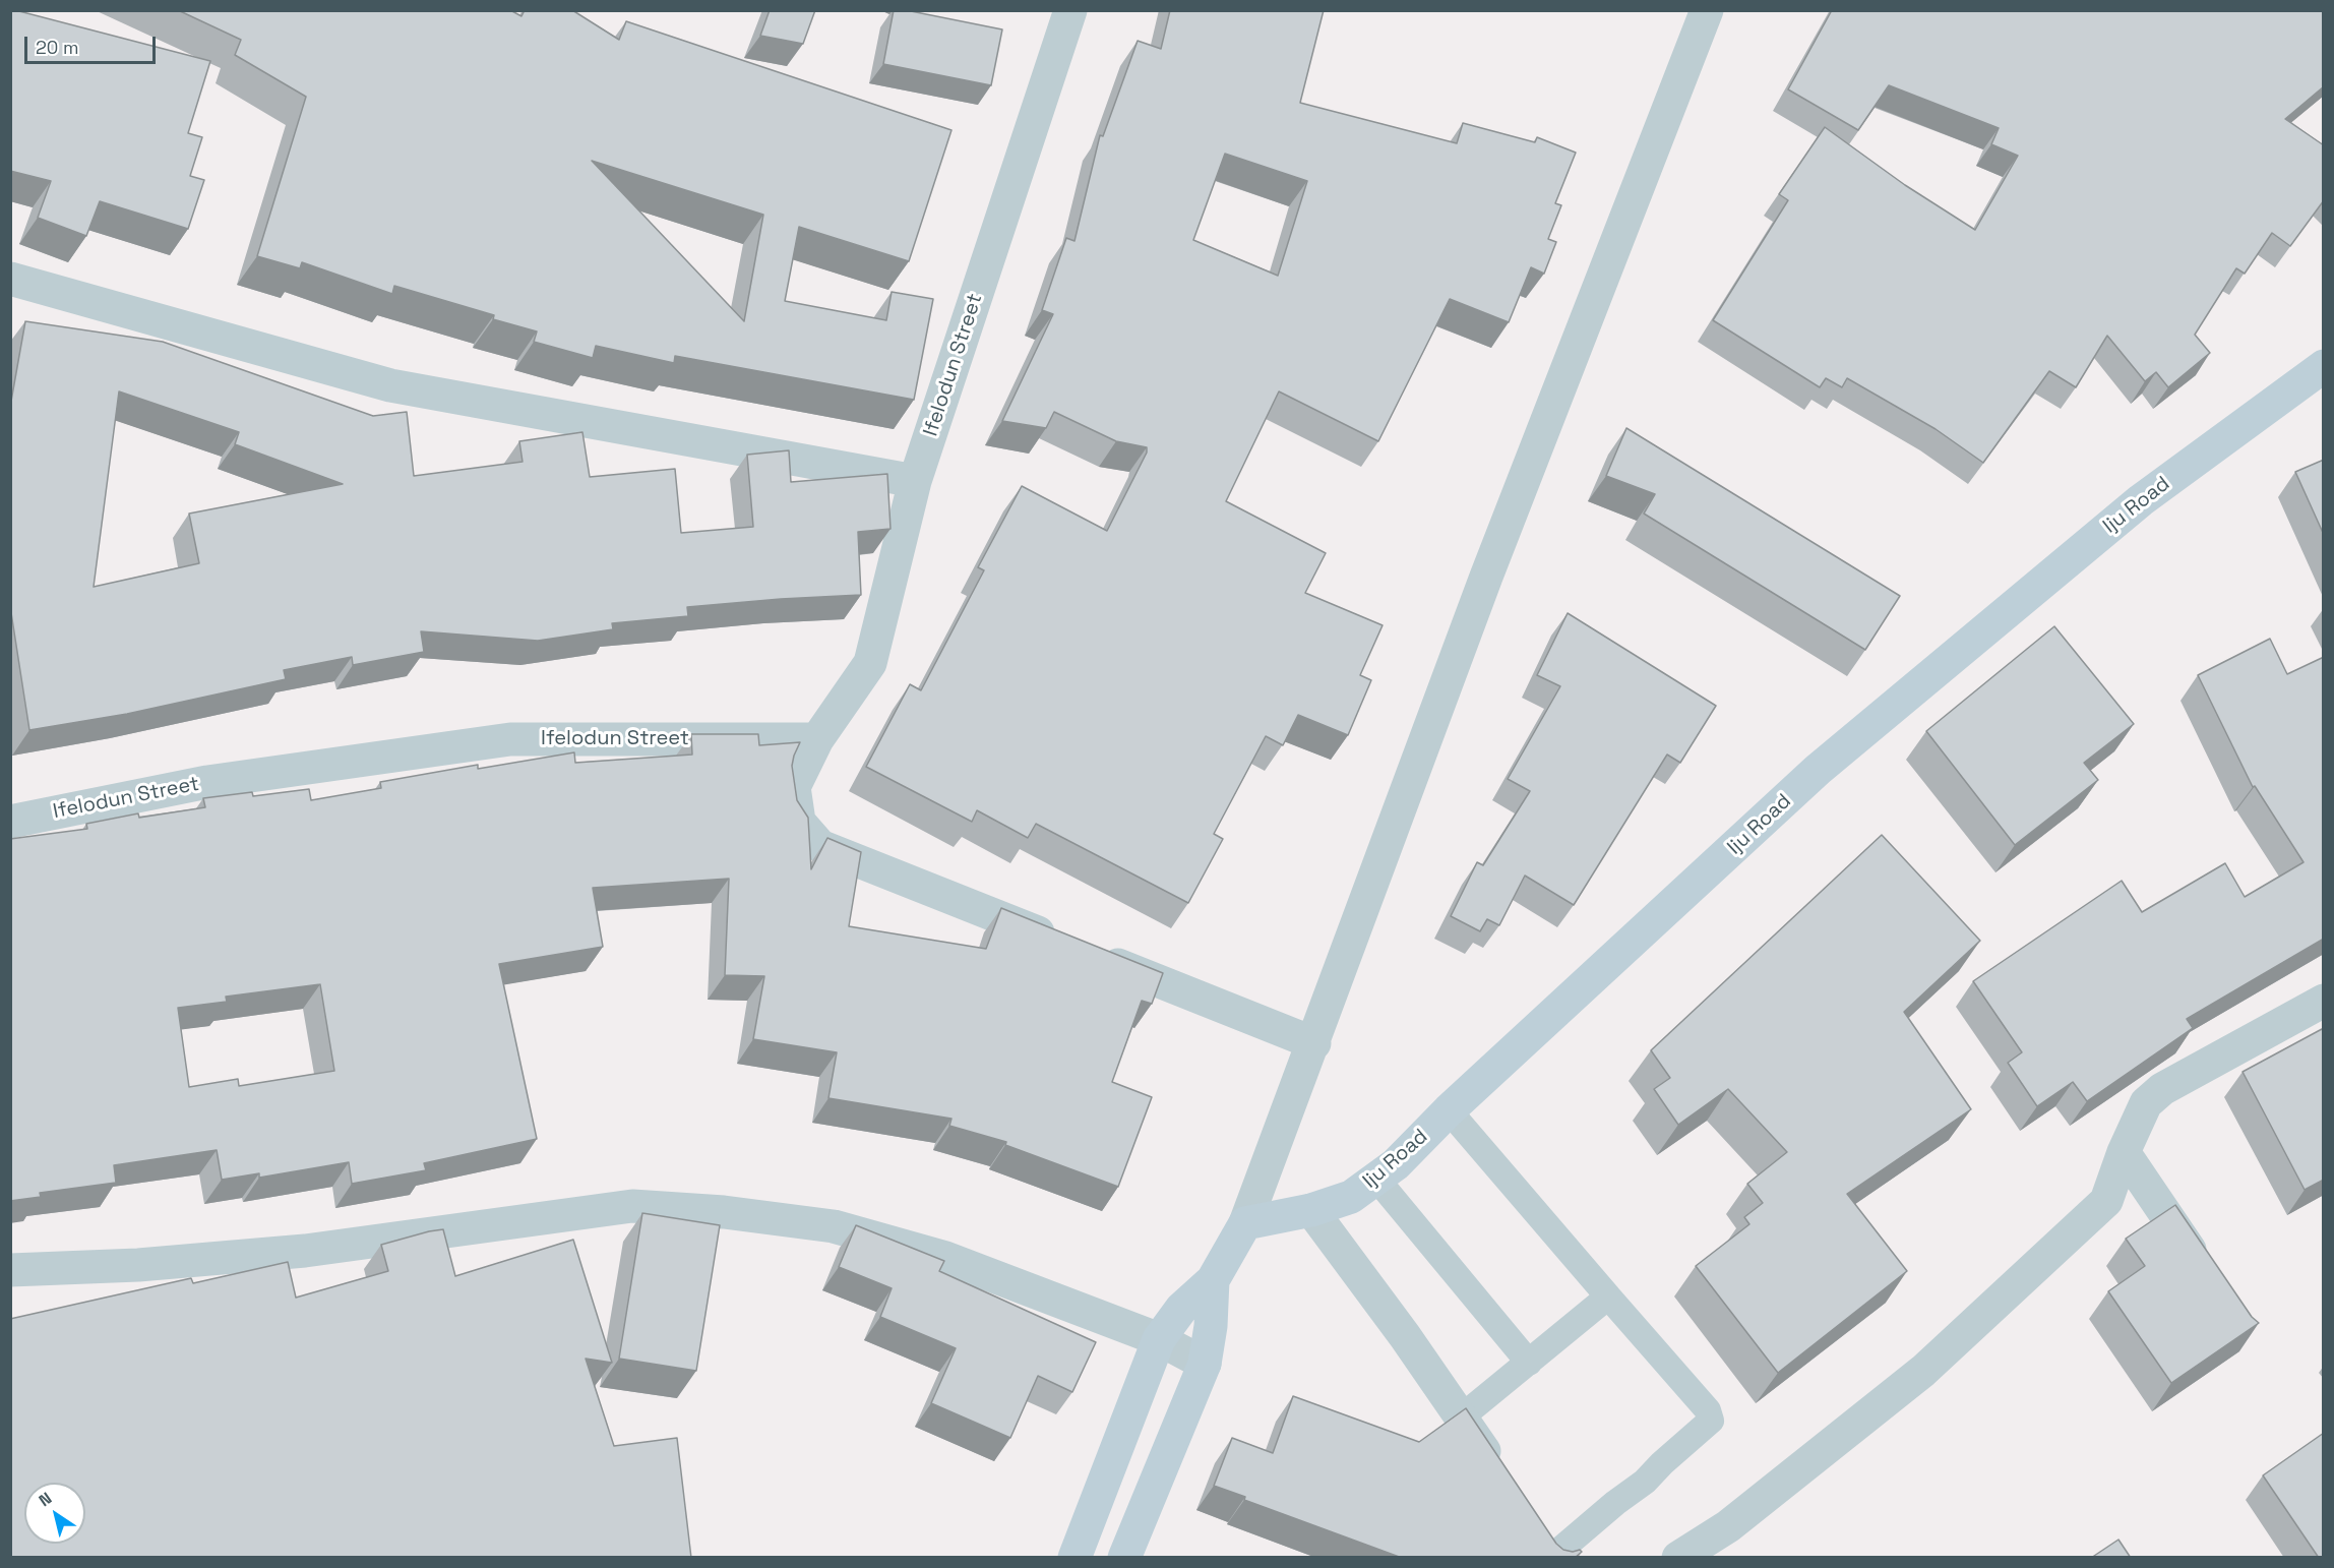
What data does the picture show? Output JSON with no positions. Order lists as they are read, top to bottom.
{
  "streets": {
    "main road": ["Iju Road"],
    "street": ["Ifelodun Street"]
  },
  "scale_bar": "20 m",
  "north": "top left"
}
